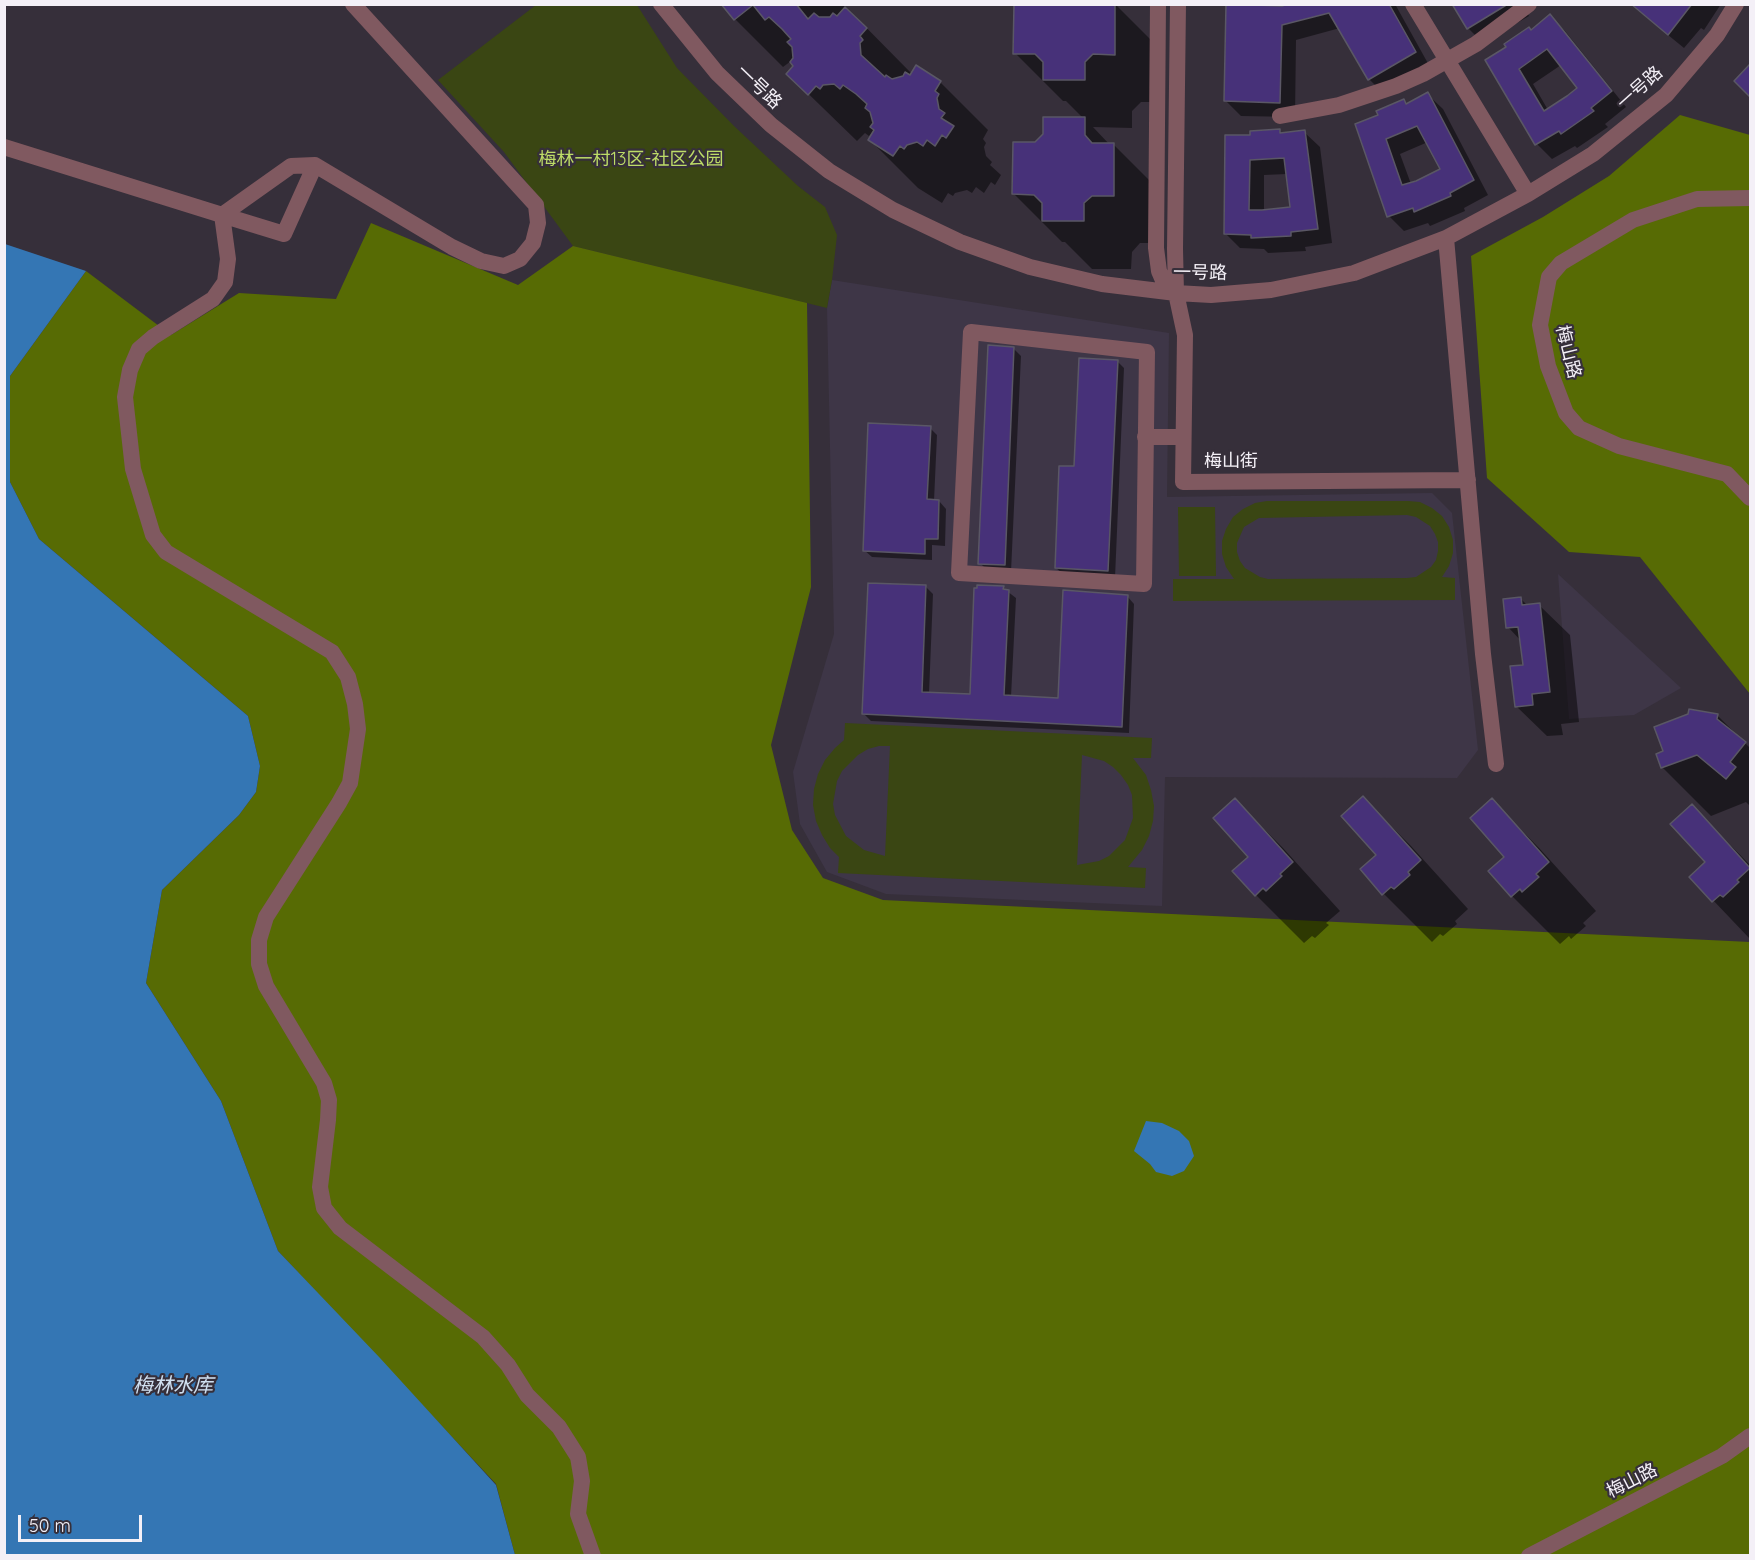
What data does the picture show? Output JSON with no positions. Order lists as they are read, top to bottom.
{
  "streets": {
    "street": ["一号路", "梅山路", "梅山街"]
  },
  "crossings": [
    ["一号路", "梅山街"]
  ],
  "water": ["梅林水库"],
  "parks": ["梅林一村13区-社区公园"],
  "scale_bar": "50 m"
}
